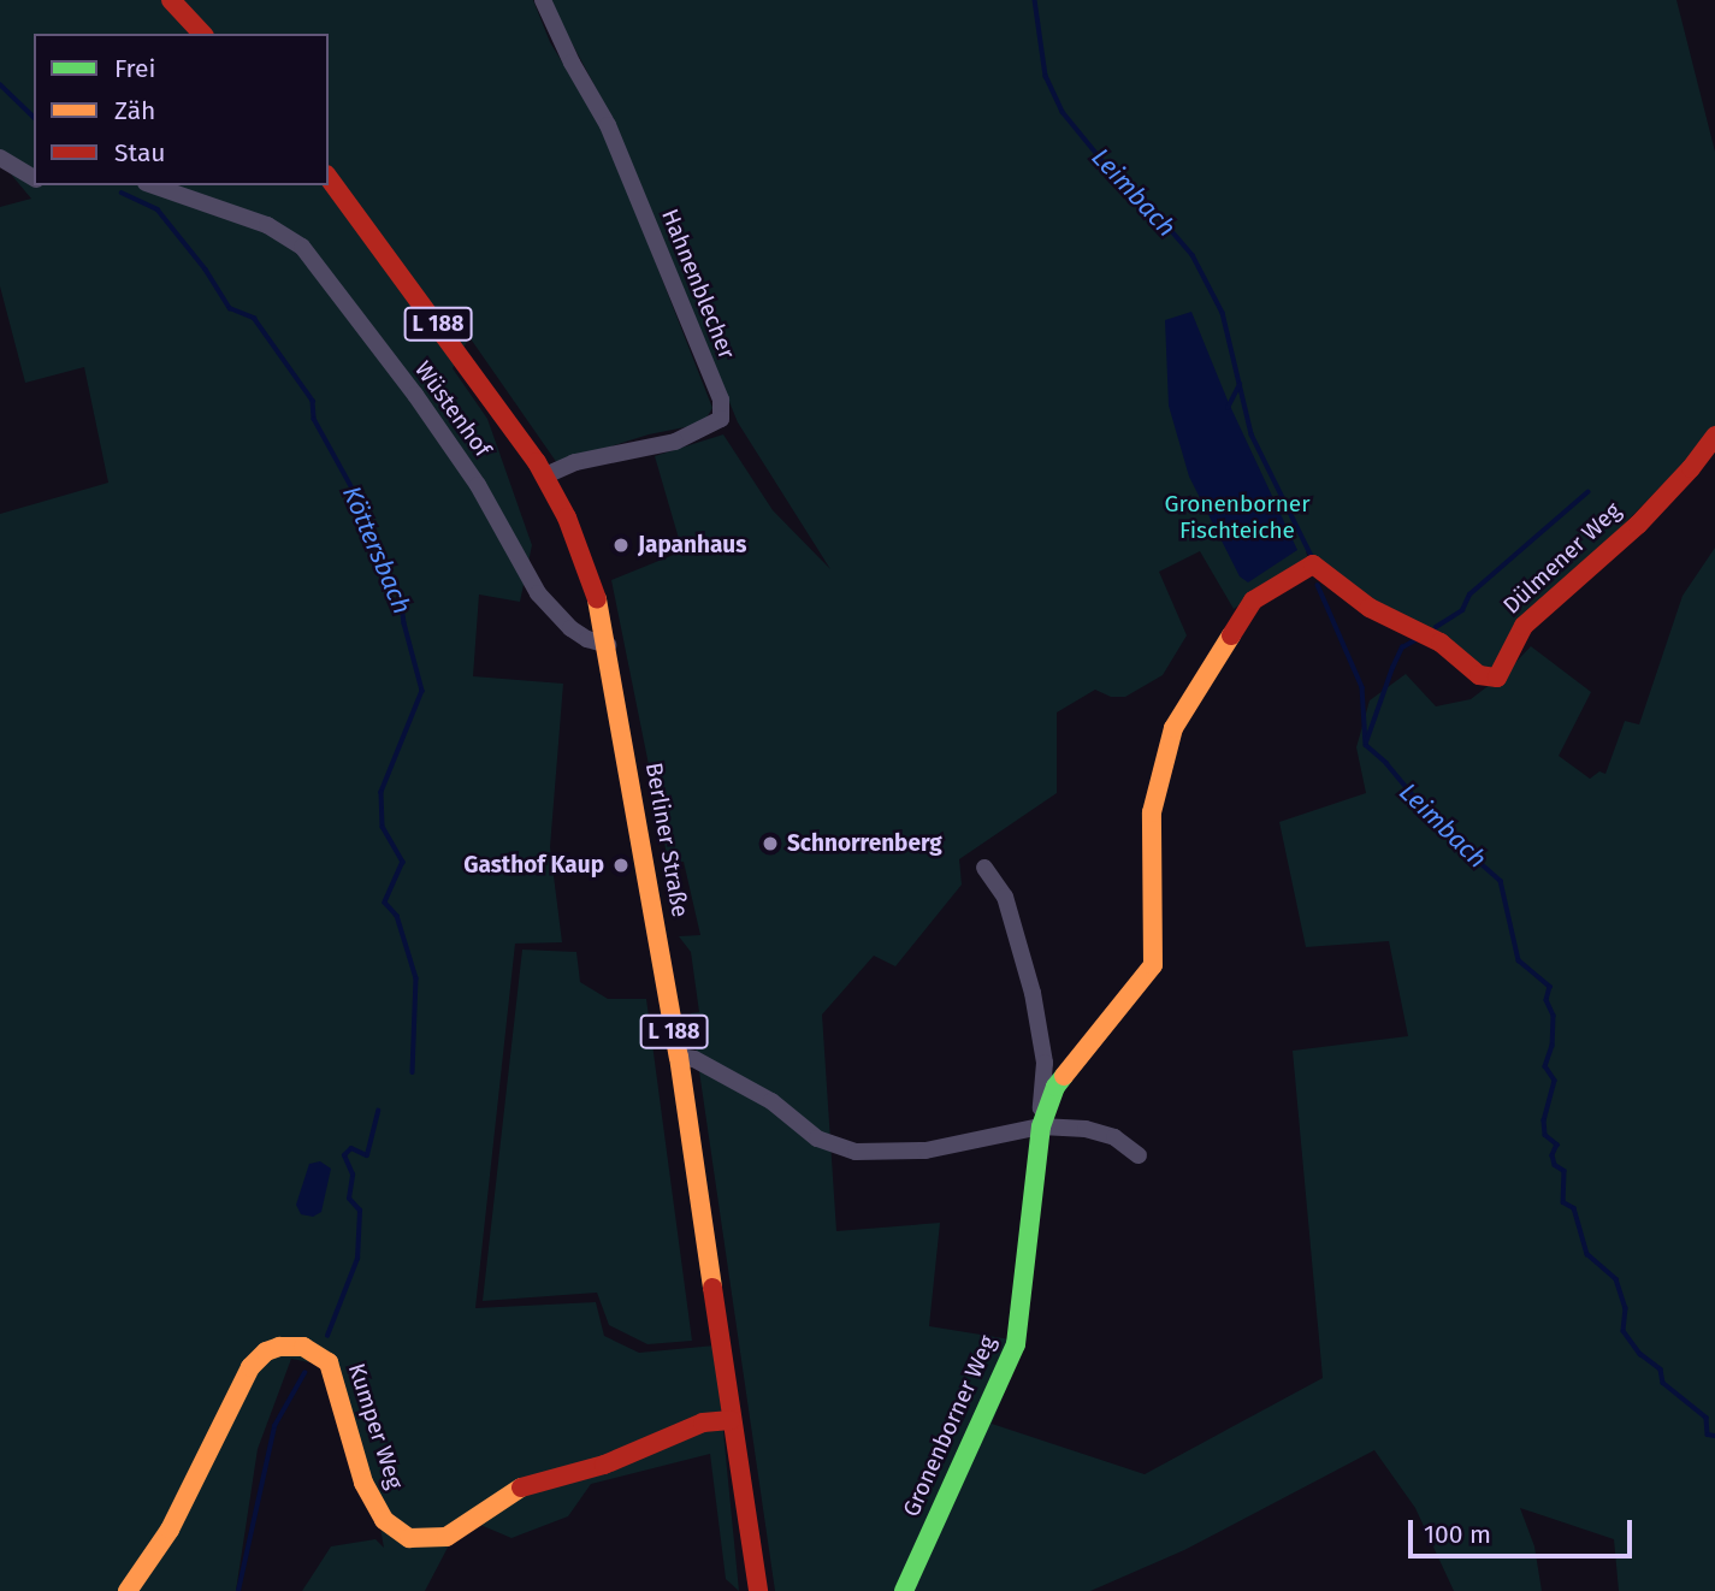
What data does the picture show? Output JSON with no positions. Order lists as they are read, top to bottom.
{
  "streets": {
    "street": [
      "Hahnenblecher",
      "L 188",
      "Wüstenhof",
      "Dülmener Weg",
      "Berliner Straße",
      "Kumper Weg",
      "Gronenborner Weg"
    ]
  },
  "crossings": [
    ["Hahnenblecher", "Berliner Straße"],
    ["Wüstenhof", "Berliner Straße"],
    ["Dülmener Weg", "Gronenborner Weg"],
    ["Berliner Straße", "Kumper Weg"]
  ],
  "water": ["Leimbach", "Köttersbach"],
  "parks": ["Gronenborner Fischteiche"],
  "places": ["Japanhaus", "Schnorrenberg", "Gasthof Kaup"],
  "legend": ["Frei", "Zäh", "Stau"],
  "scale_bar": "100 m"
}
